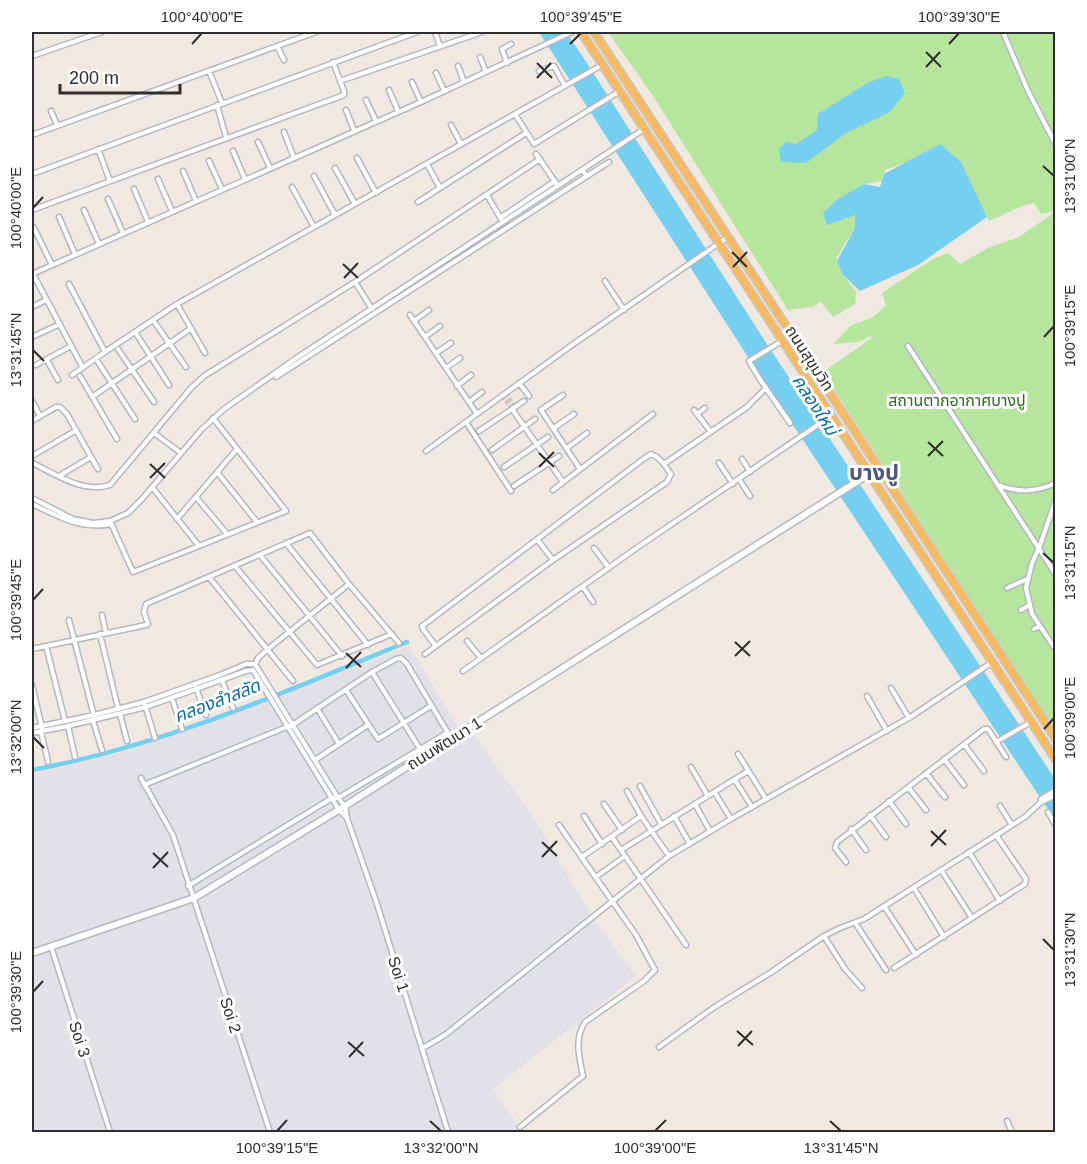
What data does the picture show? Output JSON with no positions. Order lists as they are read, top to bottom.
{
  "streets": {
    "highway": ["ถนนสุขุมวิท"],
    "main road": ["ถนนพัฒนา 1"],
    "street": ["Soi 1", "Soi 2", "Soi 3"]
  },
  "crossings": [
    ["ถนนสุขุมวิท", "ถนนพัฒนา 1"],
    ["ถนนพัฒนา 1", "Soi 1"],
    ["ถนนพัฒนา 1", "Soi 2"],
    ["ถนนพัฒนา 1", "Soi 3"]
  ],
  "districts": ["บางปู"],
  "water": ["คลองใหม่", "คลองลำสลัด"],
  "parks": ["สถานตากอากาศบางปู"],
  "scale_bar": "200 m",
  "coordinates": [
    "100°40'00\"E",
    "100°39'45\"E",
    "100°39'30\"E",
    "13°31'00\"N",
    "100°39'15\"E",
    "13°31'45\"N",
    "13°31'15\"N",
    "100°39'00\"E",
    "13°32'00\"N",
    "13°31'30\"N"
  ]
}
